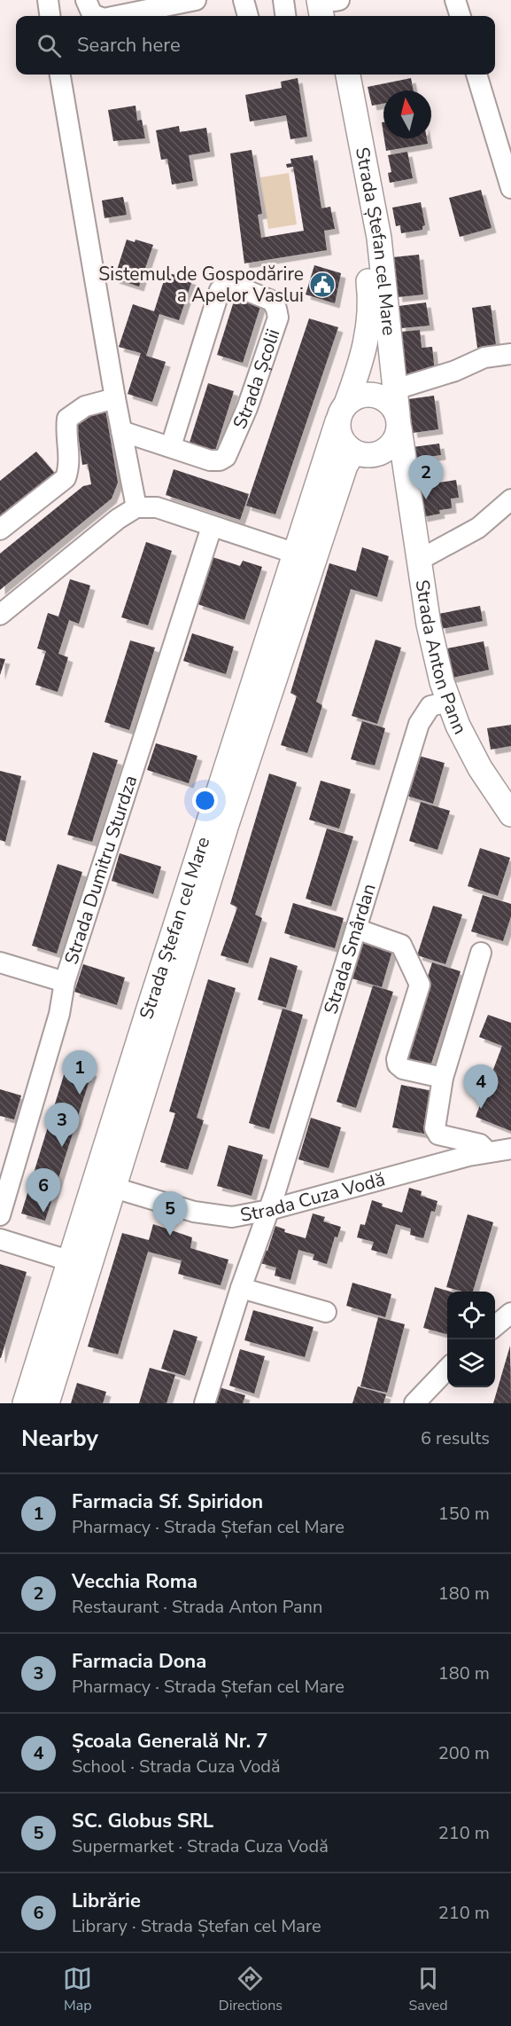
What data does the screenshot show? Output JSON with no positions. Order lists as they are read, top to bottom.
{
  "streets": {
    "main road": ["Strada Ștefan cel Mare", "Strada Anton Pann"],
    "street": [
      "Strada Școlii",
      "Strada Dumitru Sturdza",
      "Strada Smârdan",
      "Strada Cuza Vodă"
    ]
  },
  "crossings": [
    ["Strada Ștefan cel Mare", "Strada Anton Pann"],
    ["Strada Ștefan cel Mare", "Strada Cuza Vodă"],
    ["Strada Anton Pann", "Strada Smârdan"],
    ["Strada Smârdan", "Strada Cuza Vodă"]
  ],
  "places": {
    "public building": ["Sistemul de Gospodărire a Apelor Vaslui"]
  },
  "north": "top",
  "page": {
    "search": "Search here",
    "pins": [
      "2",
      "1",
      "4",
      "3",
      "6",
      "5"
    ],
    "heading": ["Nearby", "6 results"],
    "list": [
      {
        "mark": "1",
        "name": "Farmacia Sf. Spiridon",
        "note": "Pharmacy · Strada Ștefan cel Mare",
        "value": "150 m"
      },
      {
        "mark": "2",
        "name": "Vecchia Roma",
        "note": "Restaurant · Strada Anton Pann",
        "value": "180 m"
      },
      {
        "mark": "3",
        "name": "Farmacia Dona",
        "note": "Pharmacy · Strada Ștefan cel Mare",
        "value": "180 m"
      },
      {
        "mark": "4",
        "name": "Școala Generală Nr. 7",
        "note": "School · Strada Cuza Vodă",
        "value": "200 m"
      },
      {
        "mark": "5",
        "name": "SC. Globus SRL",
        "note": "Supermarket · Strada Cuza Vodă",
        "value": "210 m"
      },
      {
        "mark": "6",
        "name": "Librărie",
        "note": "Library · Strada Ștefan cel Mare",
        "value": "210 m"
      }
    ],
    "nav": ["Map", "Directions", "Saved"]
  }
}
